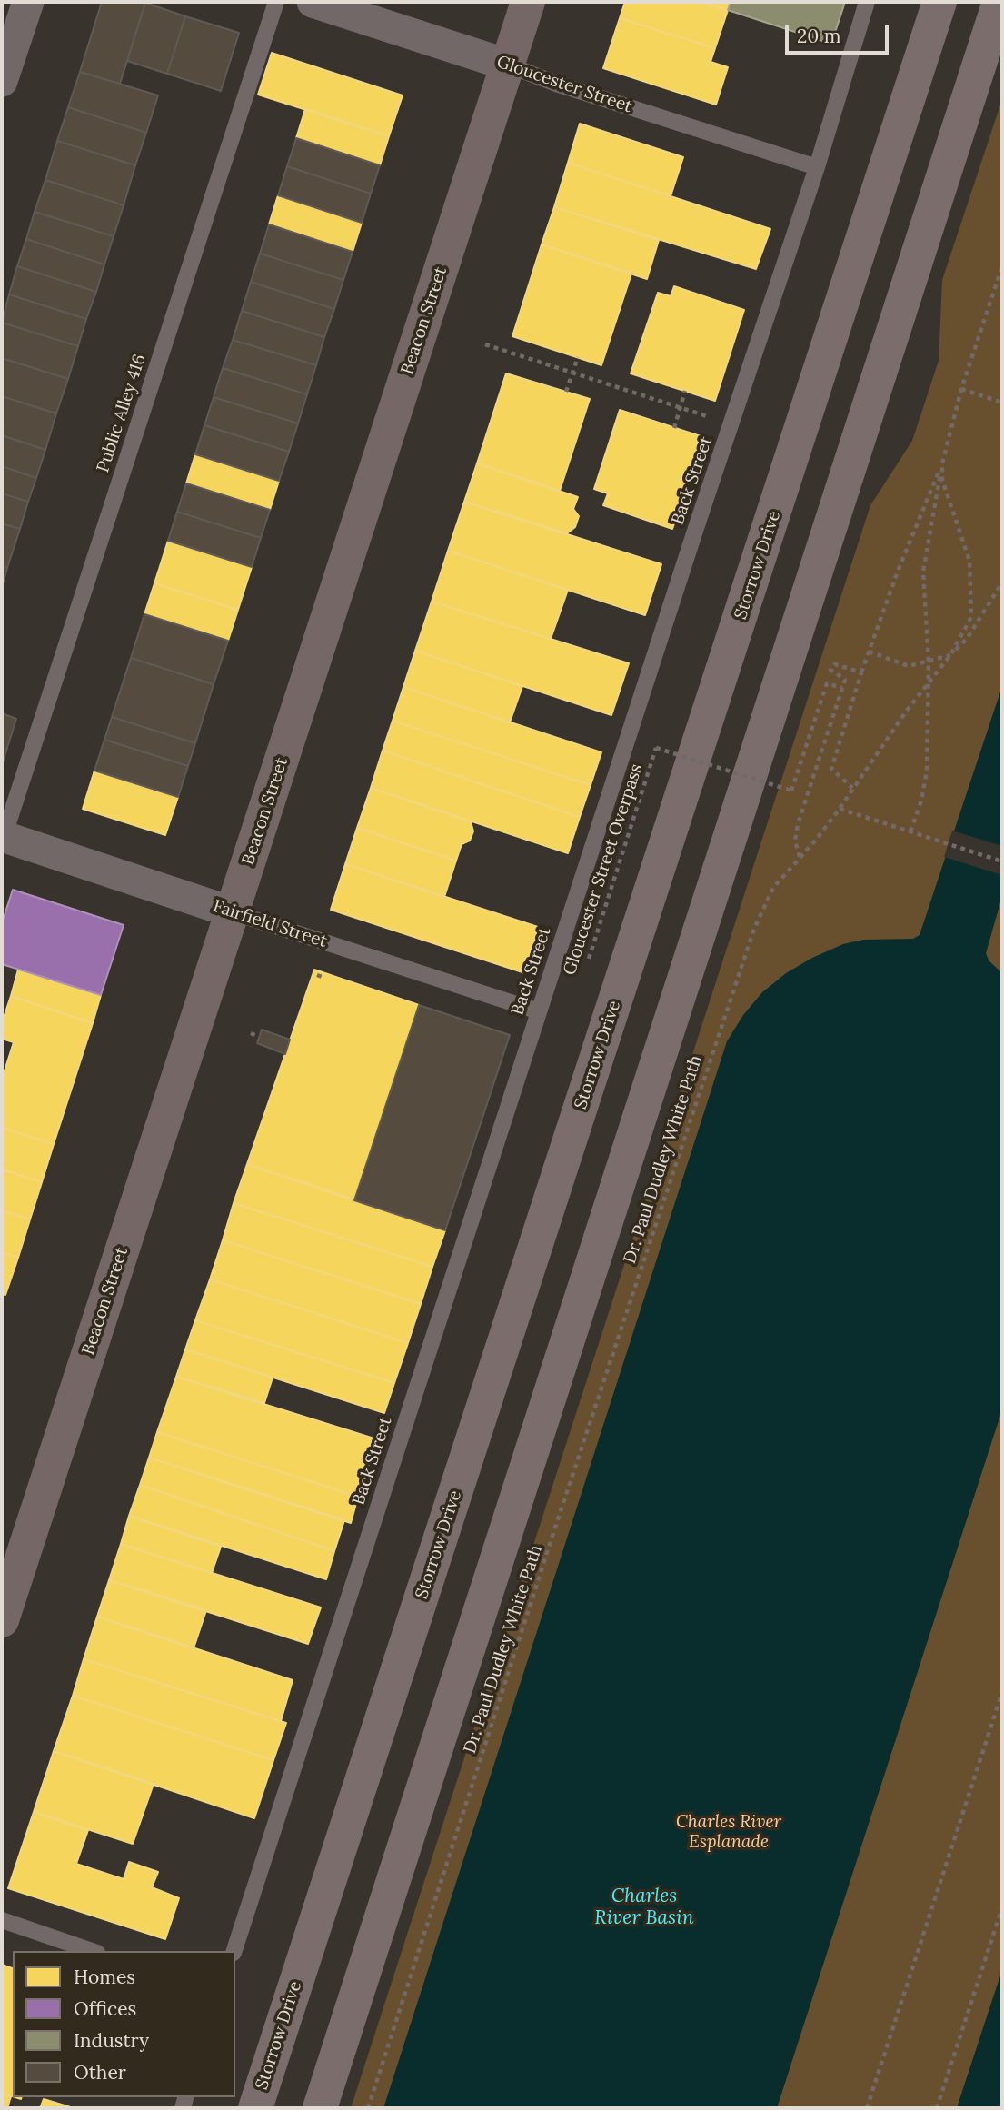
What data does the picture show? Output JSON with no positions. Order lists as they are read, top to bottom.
{
  "streets": {
    "highway": ["Storrow Drive"],
    "main road": ["Beacon Street"],
    "street": ["Gloucester Street", "Fairfield Street"],
    "lane": ["Public Alley 416", "Back Street"],
    "path": ["Gloucester Street Overpass", "Dr. Paul Dudley White Path"]
  },
  "crossings": [
    ["Gloucester Street", "Beacon Street"],
    ["Gloucester Street", "Back Street"],
    ["Beacon Street", "Fairfield Street"],
    ["Public Alley 416", "Fairfield Street"],
    ["Back Street", "Fairfield Street"]
  ],
  "water": ["Charles River Basin"],
  "parks": ["Charles River Esplanade"],
  "legend": [
    "Homes",
    "Offices",
    "Industry",
    "Other"
  ],
  "scale_bar": "20 m"
}
